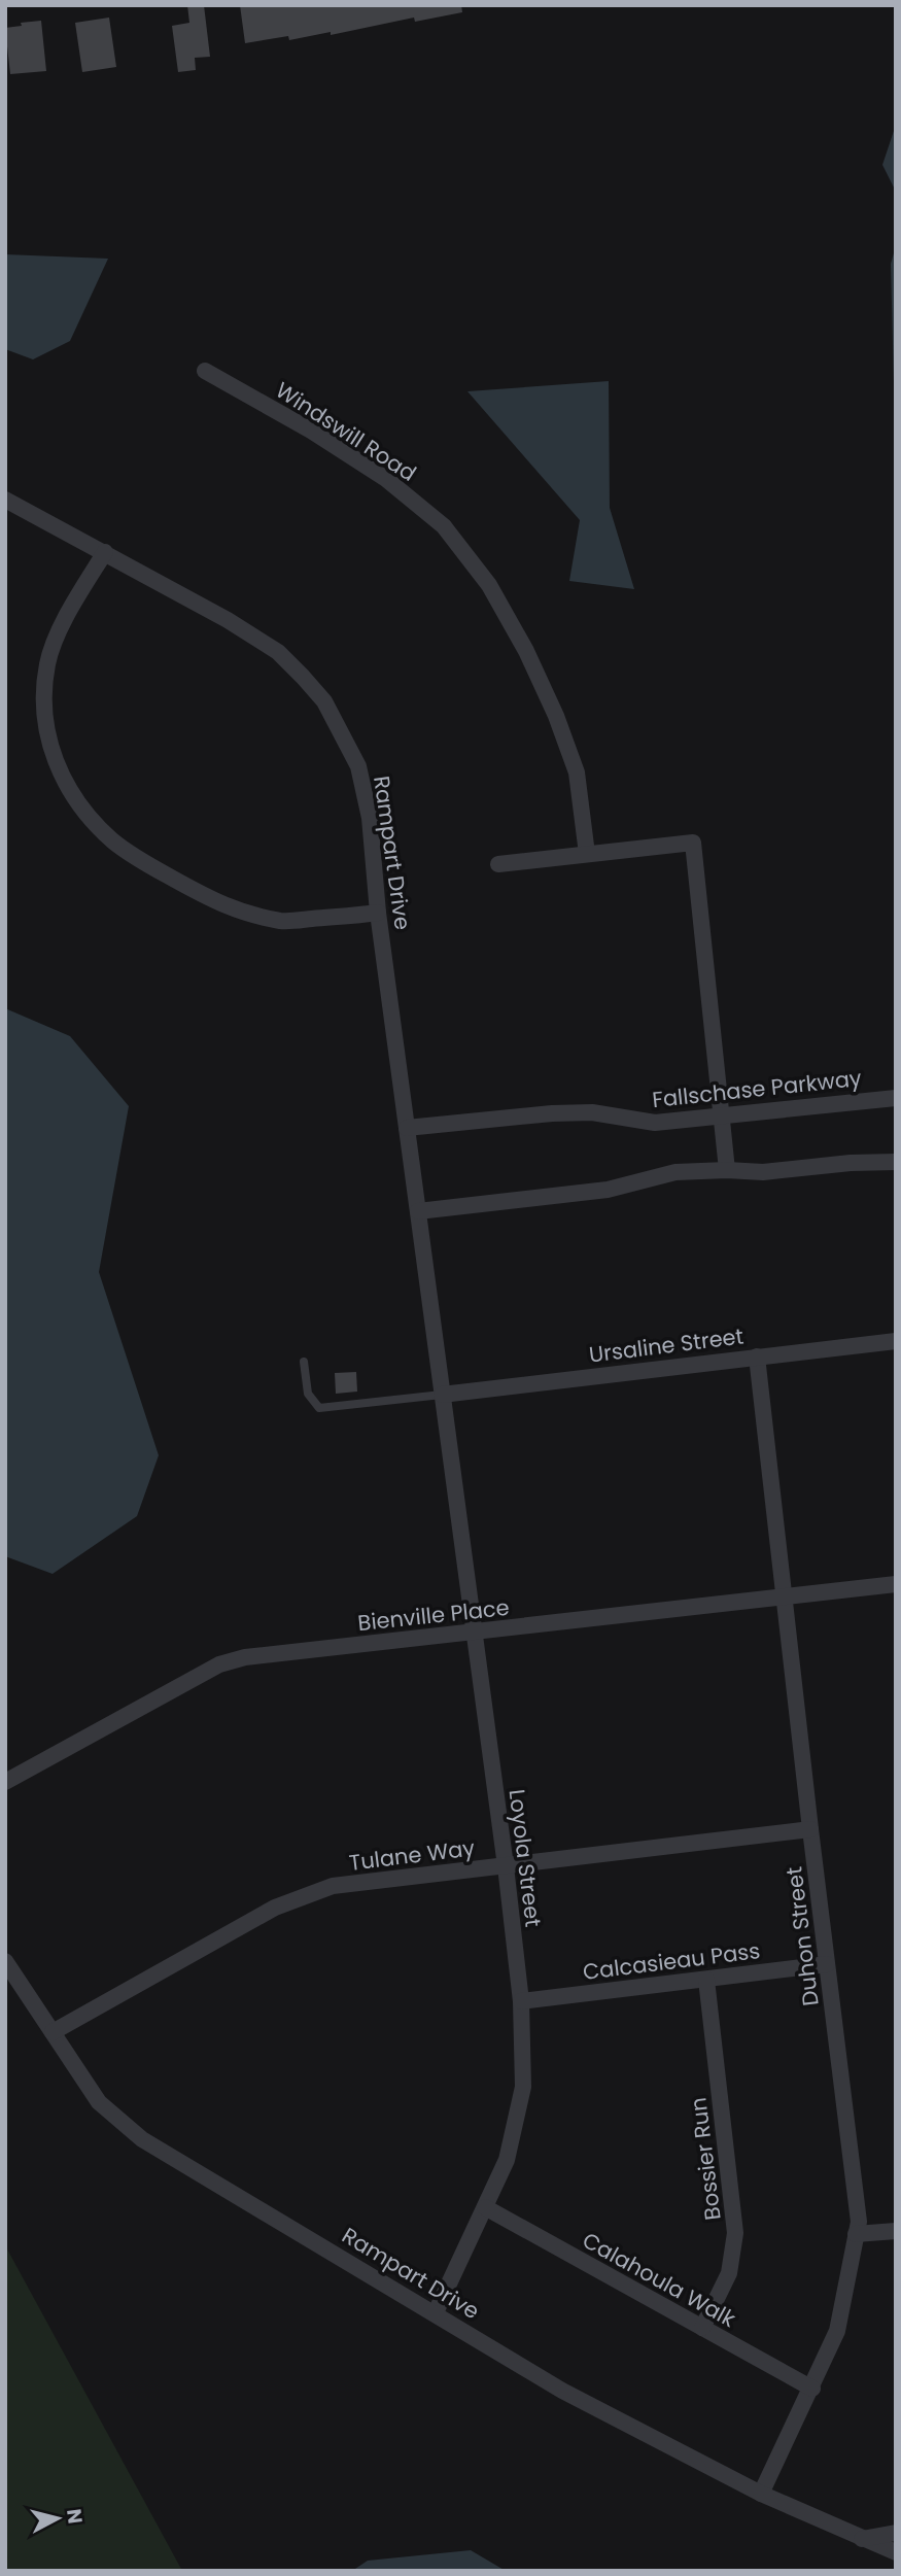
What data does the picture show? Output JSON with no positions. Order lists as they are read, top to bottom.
{
  "streets": {
    "street": [
      "Windswill Road",
      "Rampart Drive",
      "Fallschase Parkway",
      "Ursaline Street",
      "Bienville Place",
      "Tulane Way",
      "Loyola Street",
      "Duhon Street",
      "Calcasieau Pass",
      "Bossier Run",
      "Calahoula Walk"
    ]
  },
  "crossings": [
    ["Rampart Drive", "Fallschase Parkway"],
    ["Rampart Drive", "Ursaline Street"],
    ["Rampart Drive", "Tulane Way"],
    ["Rampart Drive", "Loyola Street"],
    ["Rampart Drive", "Duhon Street"],
    ["Ursaline Street", "Loyola Street"],
    ["Ursaline Street", "Duhon Street"],
    ["Bienville Place", "Loyola Street"],
    ["Bienville Place", "Duhon Street"],
    ["Tulane Way", "Loyola Street"],
    ["Tulane Way", "Duhon Street"],
    ["Loyola Street", "Calcasieau Pass"],
    ["Loyola Street", "Calahoula Walk"],
    ["Duhon Street", "Calcasieau Pass"],
    ["Duhon Street", "Calahoula Walk"],
    ["Calcasieau Pass", "Bossier Run"],
    ["Bossier Run", "Calahoula Walk"]
  ],
  "north": "right"
}
